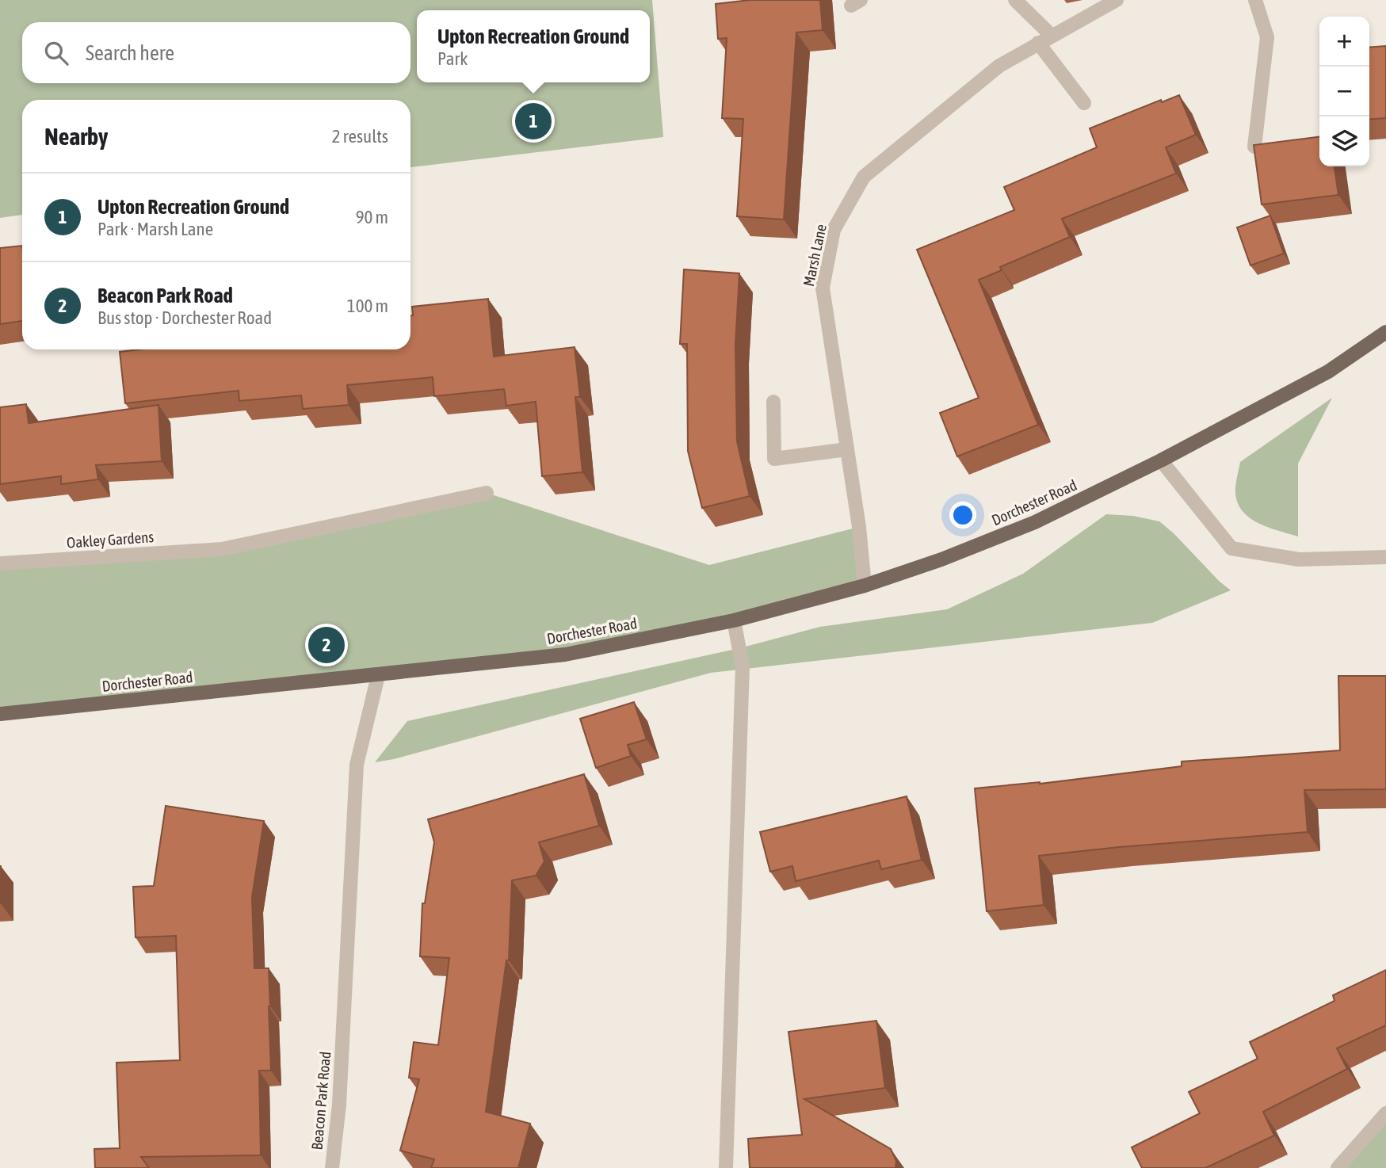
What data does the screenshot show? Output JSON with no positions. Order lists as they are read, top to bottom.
{
  "streets": {
    "main road": ["Dorchester Road"],
    "street": ["Marsh Lane", "Oakley Gardens", "Beacon Park Road"]
  },
  "crossings": [
    ["Marsh Lane", "Dorchester Road"],
    ["Dorchester Road", "Beacon Park Road"]
  ],
  "page": {
    "popup": ["Upton Recreation Ground", "Park"],
    "map_buttons": ["+", "−"],
    "search": "Search here",
    "pins": ["1", "2"],
    "heading": ["Nearby", "2 results"],
    "list": [
      {
        "mark": "1",
        "name": "Upton Recreation Ground",
        "note": "Park · Marsh Lane",
        "value": "90 m"
      },
      {
        "mark": "2",
        "name": "Beacon Park Road",
        "note": "Bus stop · Dorchester Road",
        "value": "100 m"
      }
    ]
  }
}
